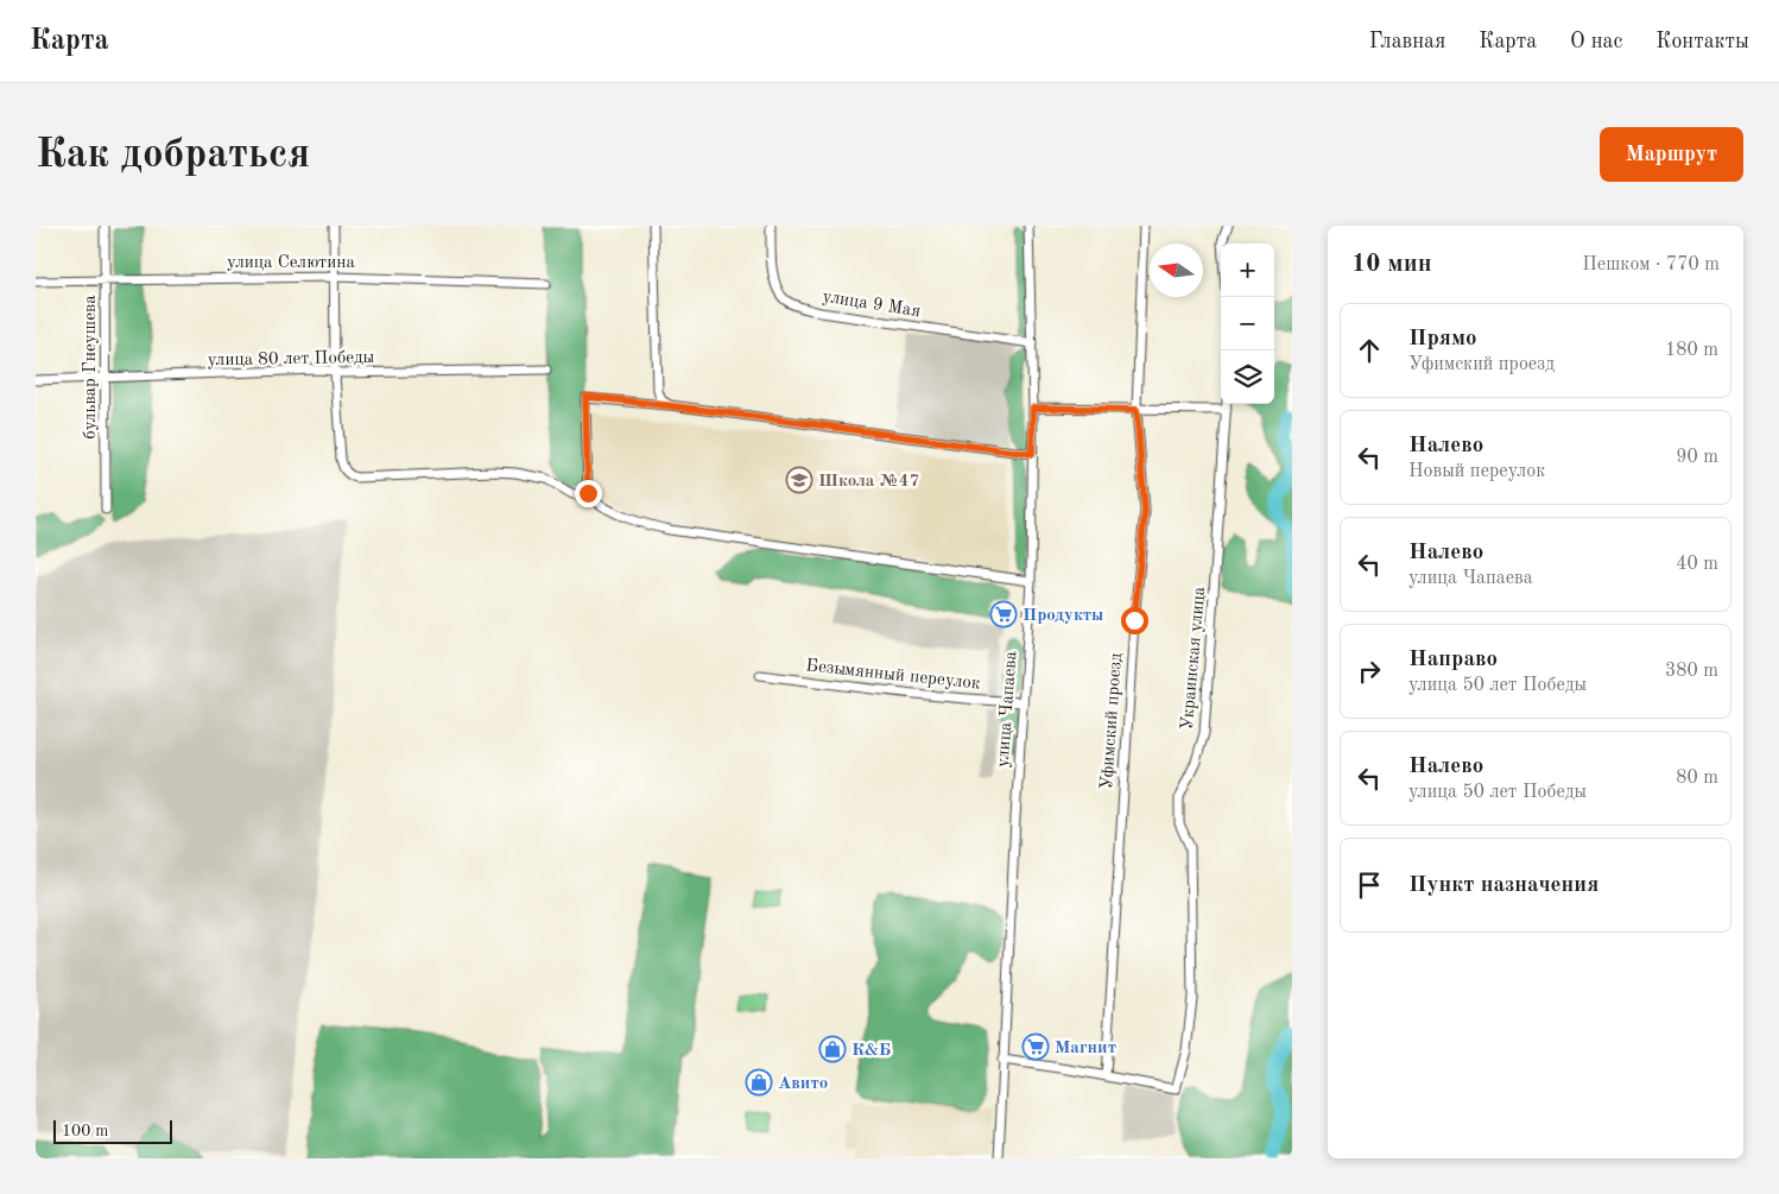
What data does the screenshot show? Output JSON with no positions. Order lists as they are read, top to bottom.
{
  "streets": {
    "street": [
      "улица Селютина",
      "улица 9 Мая",
      "улица 80 лет Победы",
      "бульвар Гнеушева",
      "Украинская улица",
      "Безымянный переулок",
      "улица Чапаева",
      "Уфимский проезд"
    ]
  },
  "crossings": [
    ["улица Селютина", "бульвар Гнеушева"],
    ["улица 9 Мая", "улица Чапаева"],
    ["улица 80 лет Победы", "бульвар Гнеушева"],
    ["Украинская улица", "Уфимский проезд"],
    ["Безымянный переулок", "улица Чапаева"]
  ],
  "places": {
    "school or university": ["Школа №47"],
    "supermarket": ["Продукты", "Магнит"],
    "shop": ["К&Б", "Авито"]
  },
  "scale_bar": "100 m",
  "north": "left",
  "page": {
    "header": "Карта",
    "nav": [
      "Главная",
      "Карта",
      "О нас",
      "Контакты"
    ],
    "buttons": "Маршрут",
    "title": "Как добраться",
    "heading": ["10 мин", "Пешком · 770 m"],
    "map_buttons": ["+", "−"],
    "list": [
      ["Прямо", "Уфимский проезд", "180 m"],
      ["Налево", "Новый переулок", "90 m"],
      ["Налево", "улица Чапаева", "40 m"],
      ["Направо", "улица 50 лет Победы", "380 m"],
      ["Налево", "улица 50 лет Победы", "80 m"],
      "Пункт назначения"
    ],
    "scale": "100 m"
  }
}
